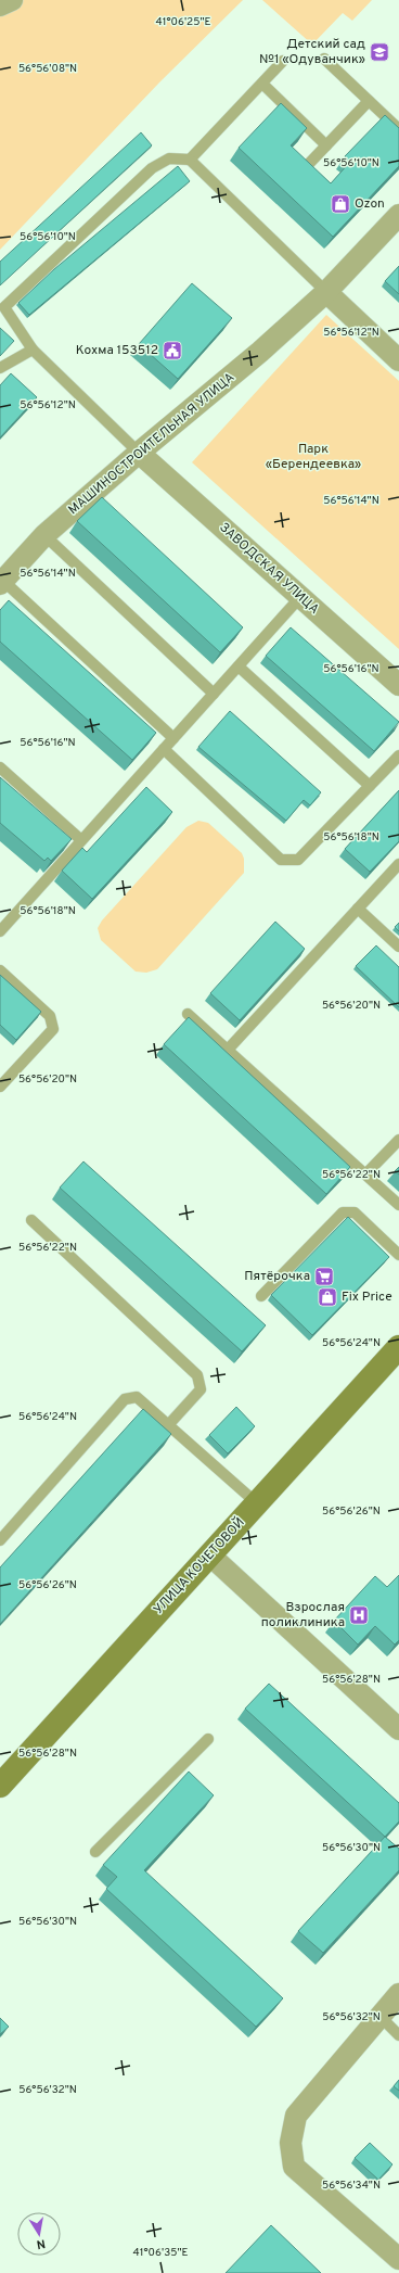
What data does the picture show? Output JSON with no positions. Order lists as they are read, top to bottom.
{
  "streets": {
    "main road": ["УЛИЦА КОЧЕТОВОЙ"],
    "street": ["МАШИНОСТРОИТЕЛЬНАЯ УЛИЦА", "ЗАВОДСКАЯ УЛИЦА"]
  },
  "crossings": [
    ["МАШИНОСТРОИТЕЛЬНАЯ УЛИЦА", "ЗАВОДСКАЯ УЛИЦА"]
  ],
  "parks": ["Парк «Берендеевка»"],
  "places": {
    "school or university": ["Детский сад №1 «Одуванчик»"],
    "shop": ["Ozon", "Fix Price"],
    "public building": ["Кохма 153512"],
    "supermarket": ["Пятёрочка"],
    "hospital": ["Взрослая поликлиника"]
  },
  "north": "bottom",
  "coordinates": [
    "41°06'25\"E",
    "56°56'08\"N",
    "56°56'10\"N",
    "56°56'12\"N",
    "56°56'14\"N",
    "56°56'16\"N",
    "56°56'18\"N",
    "56°56'20\"N",
    "56°56'22\"N",
    "56°56'24\"N",
    "56°56'26\"N",
    "56°56'28\"N",
    "56°56'30\"N",
    "56°56'32\"N",
    "56°56'34\"N",
    "41°06'35\"E"
  ]
}
